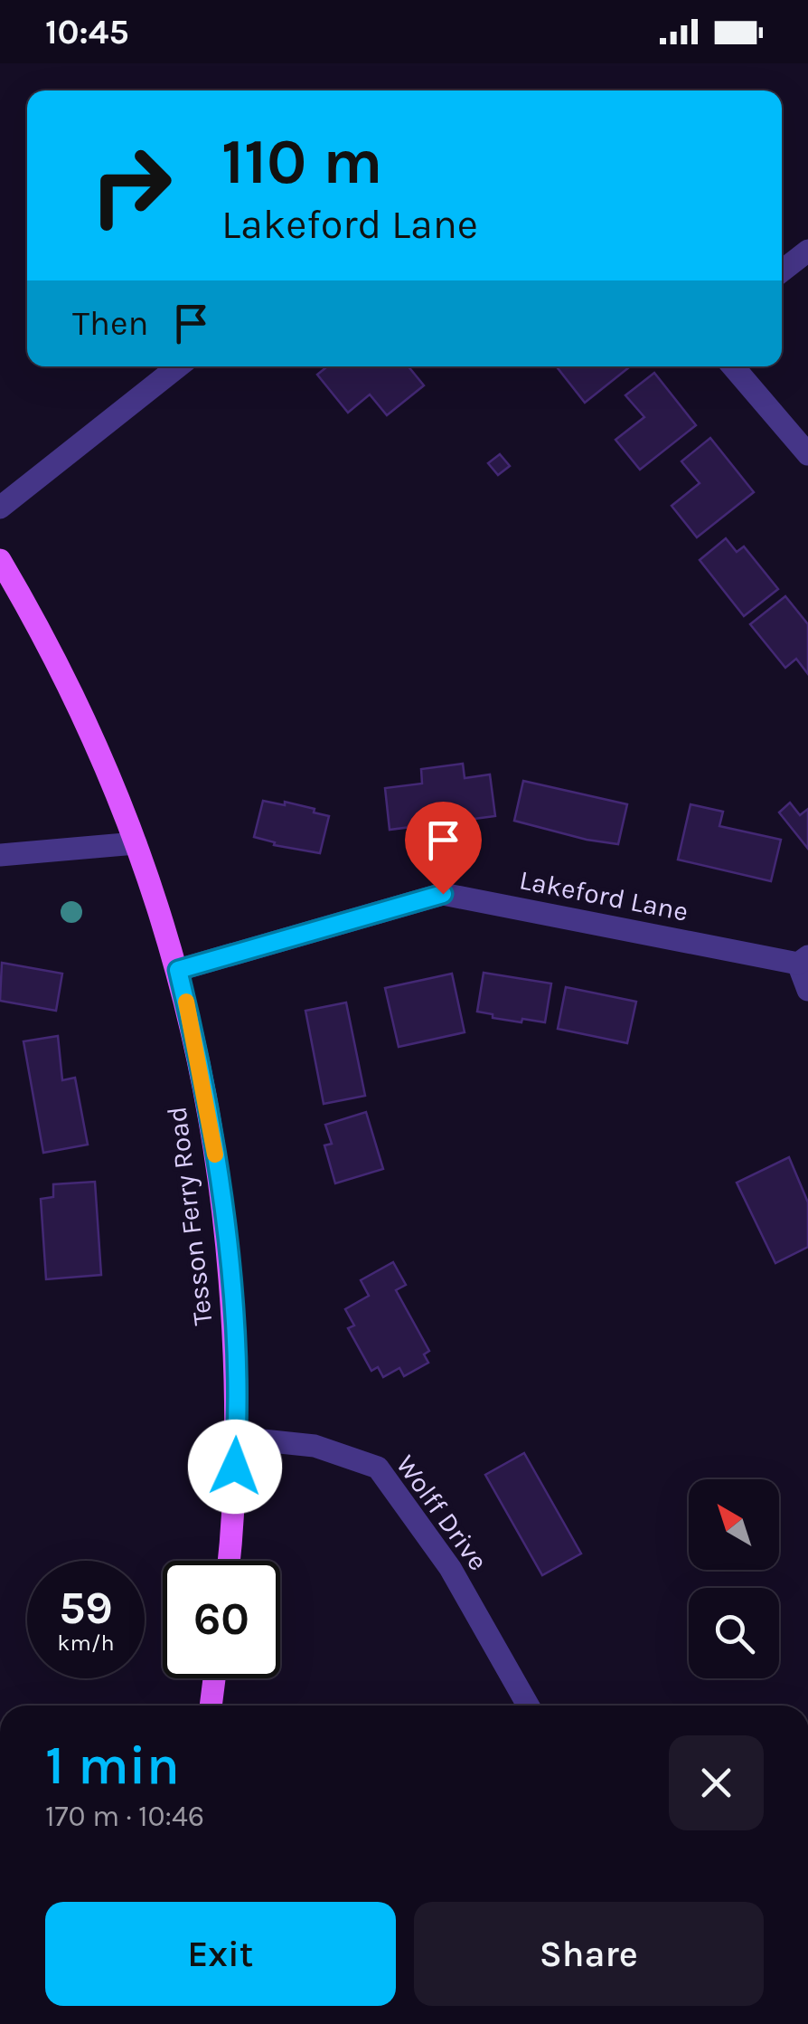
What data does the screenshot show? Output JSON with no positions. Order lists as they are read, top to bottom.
{
  "streets": {
    "main road": ["Tesson Ferry Road"],
    "street": ["Lakeford Lane", "Wolff Drive"]
  },
  "crossings": [
    ["Lakeford Lane", "Tesson Ferry Road"],
    ["Tesson Ferry Road", "Wolff Drive"]
  ],
  "north": "top left",
  "page": {
    "status": "10:45",
    "turn": ["110 m", "Lakeford Lane"],
    "then": "Then",
    "speed": "59 km/h",
    "limit": "60",
    "heading": ["1 min", "170 m · 10:46"],
    "buttons": ["Exit", "Share"]
  }
}
